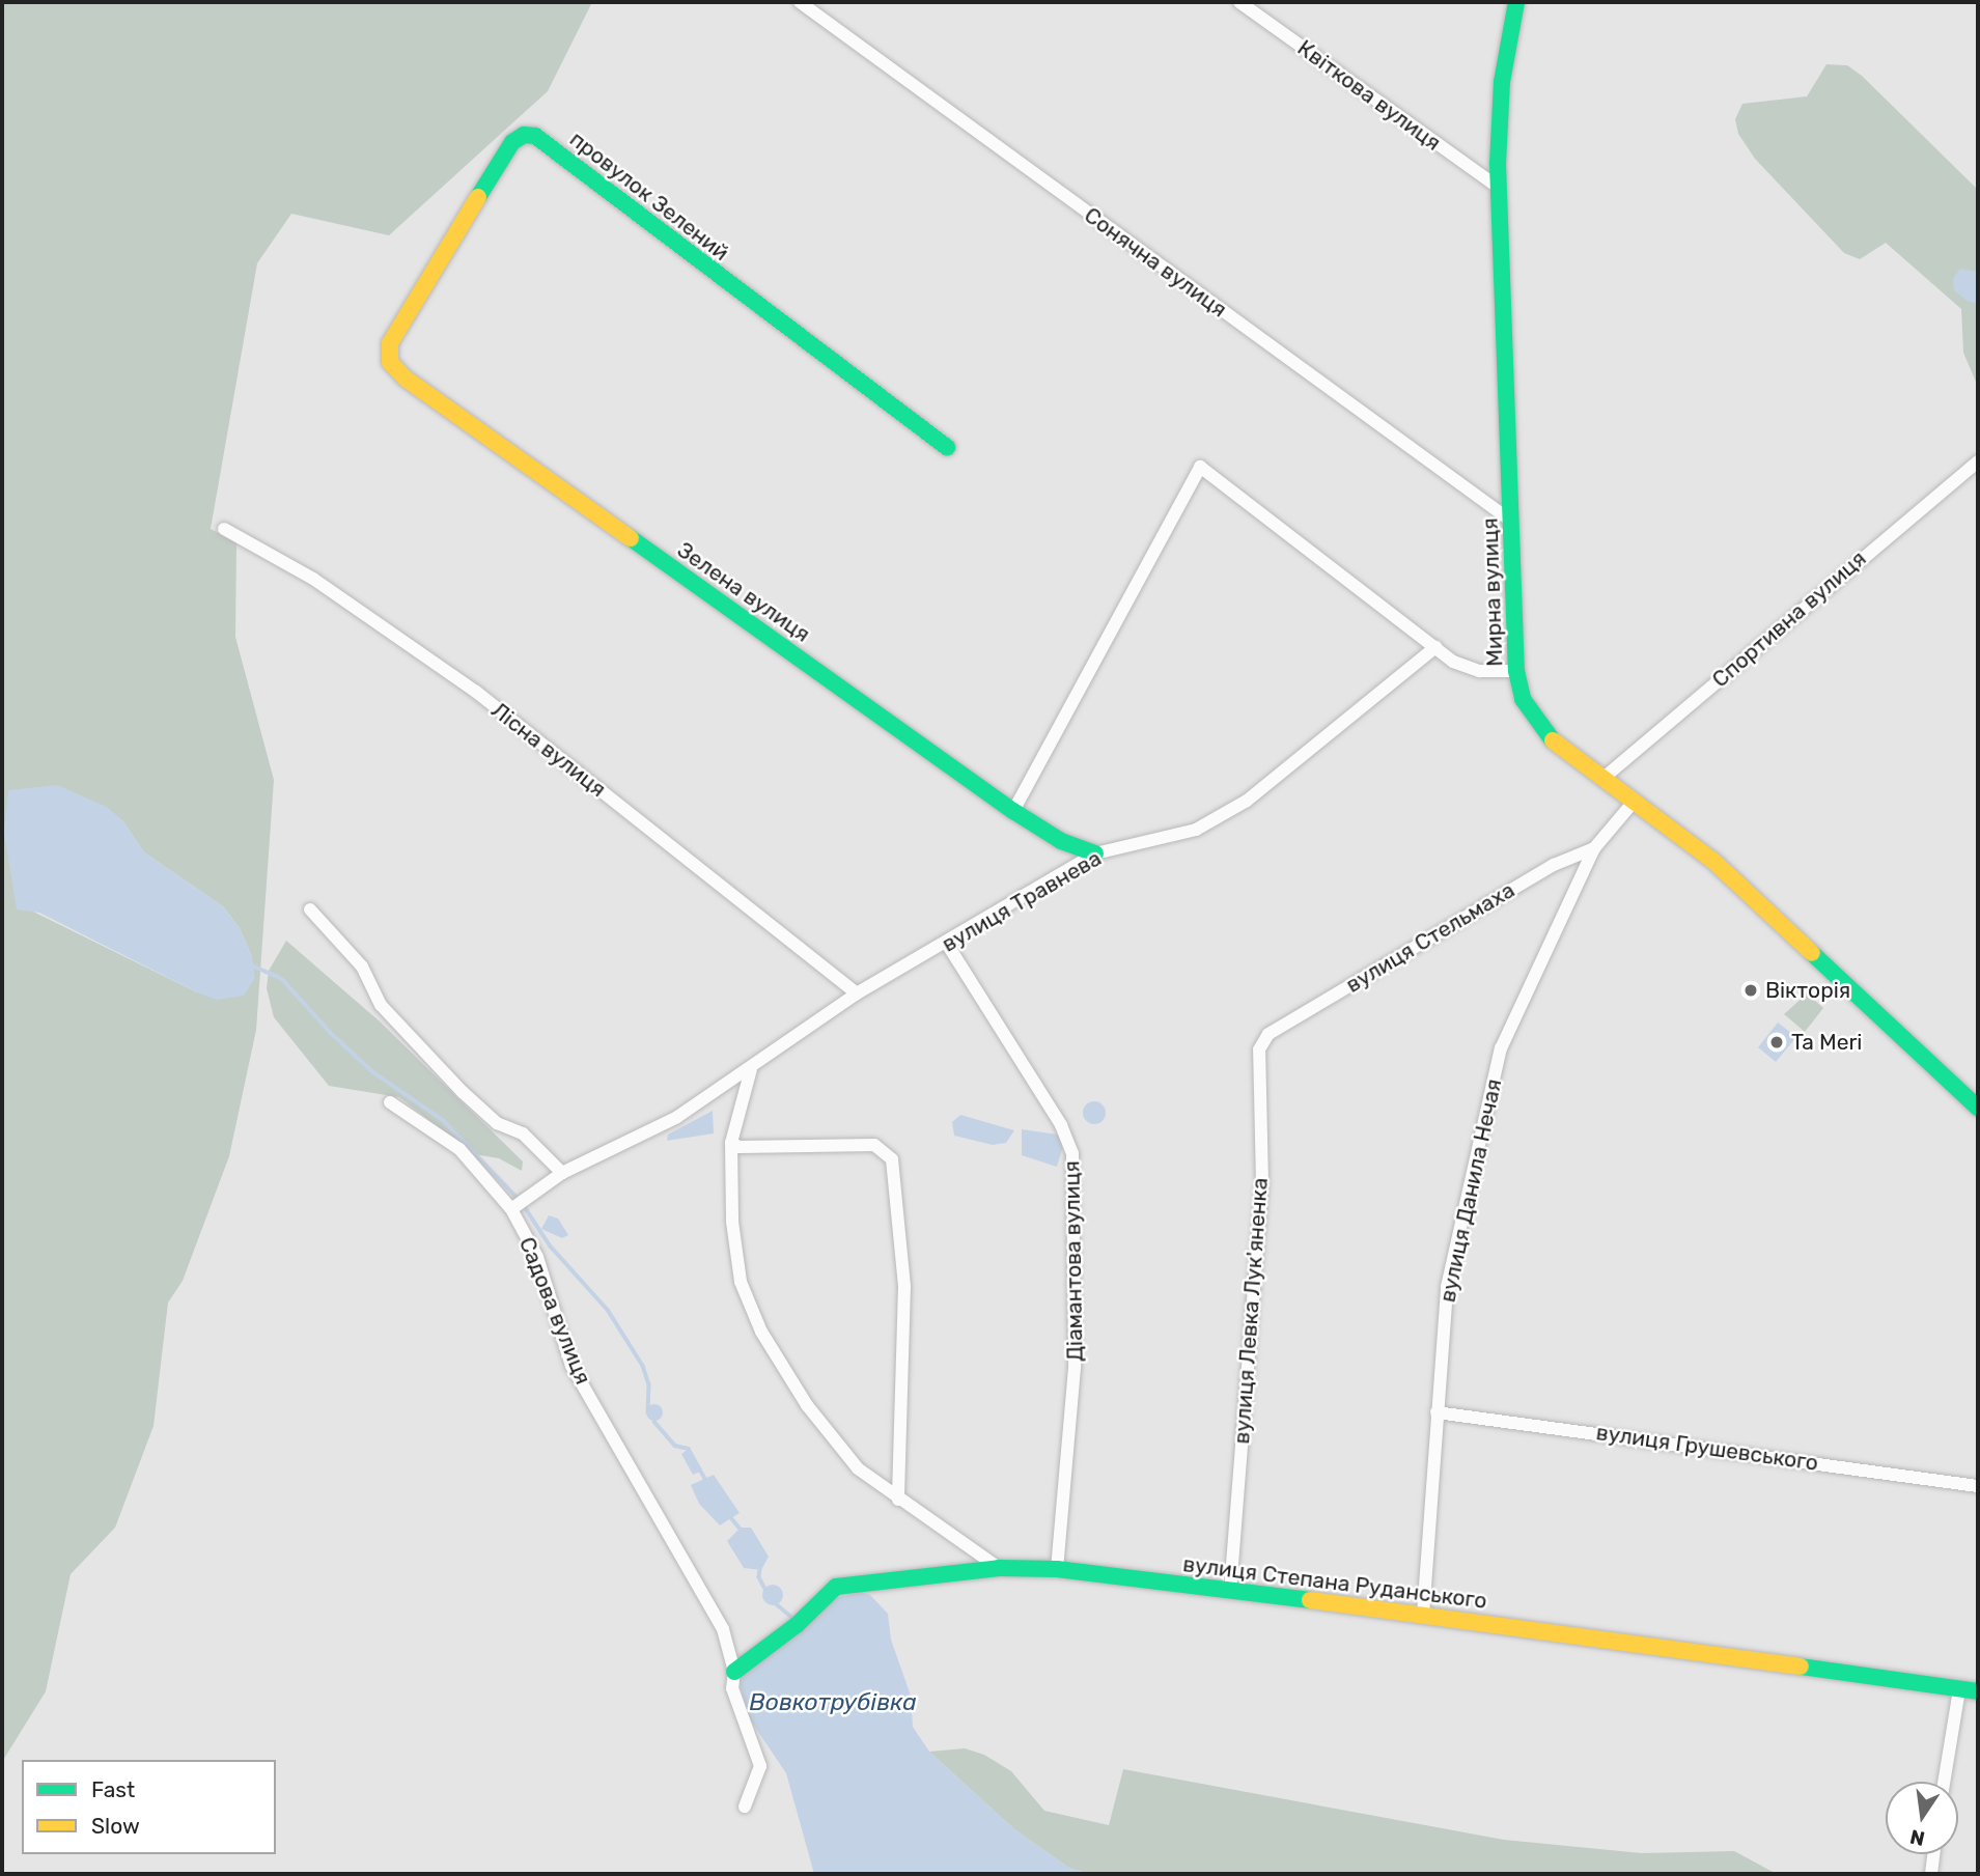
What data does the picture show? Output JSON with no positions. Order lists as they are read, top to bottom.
{
  "streets": {
    "street": [
      "Квіткова вулиця",
      "провулок Зелений",
      "Сонячна вулиця",
      "Зелена вулиця",
      "Мирна вулиця",
      "Спортивна вулиця",
      "Лісна вулиця",
      "вулиця Травнева",
      "вулиця Стельмаха",
      "вулиця Данила Нечая",
      "Діамантова вулиця",
      "Садова вулиця",
      "вулиця Левка Лук'яненка",
      "вулиця Грушевського",
      "вулиця Степана Руданського"
    ]
  },
  "crossings": [
    ["Квіткова вулиця", "Мирна вулиця"],
    ["провулок Зелений", "Зелена вулиця"],
    ["Сонячна вулиця", "Мирна вулиця"],
    ["Зелена вулиця", "вулиця Травнева"],
    ["Мирна вулиця", "Спортивна вулиця"],
    ["Мирна вулиця", "вулиця Данила Нечая"],
    ["Лісна вулиця", "вулиця Травнева"],
    ["вулиця Травнева", "Діамантова вулиця"],
    ["вулиця Травнева", "Садова вулиця"],
    ["вулиця Стельмаха", "вулиця Данила Нечая"],
    ["вулиця Стельмаха", "вулиця Левка Лук'яненка"],
    ["вулиця Данила Нечая", "вулиця Грушевського"],
    ["вулиця Данила Нечая", "вулиця Степана Руданського"],
    ["Діамантова вулиця", "вулиця Степана Руданського"],
    ["Садова вулиця", "вулиця Степана Руданського"],
    ["вулиця Левка Лук'яненка", "вулиця Степана Руданського"]
  ],
  "water": ["Вовкотрубівка"],
  "places": ["Вікторія", "Ta Meri"],
  "legend": ["Fast", "Slow"],
  "north": "bottom"
}
